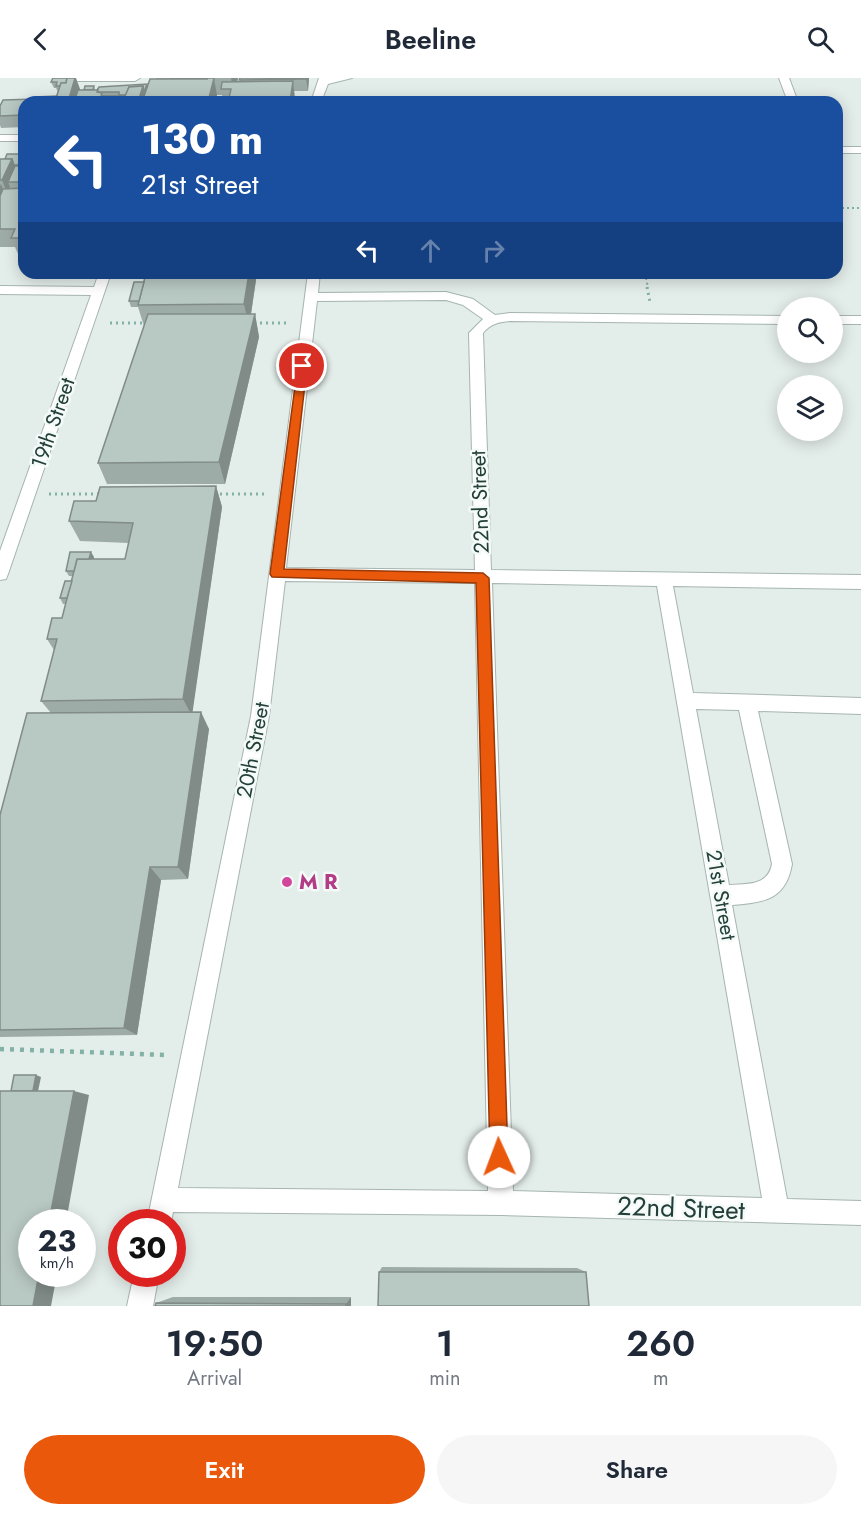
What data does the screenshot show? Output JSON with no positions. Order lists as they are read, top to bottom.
{
  "streets": {
    "street": [
      "19th Street",
      "22nd Street",
      "20th Street",
      "21st Street"
    ]
  },
  "crossings": [
    ["22nd Street", "21st Street"]
  ],
  "places": ["M R"],
  "page": {
    "header": "Beeline",
    "turn": ["130 m", "21st Street"],
    "speed": "23 km/h",
    "limit": "30",
    "eta": [
      "19:50",
      "Arrival",
      "1",
      "min",
      "260",
      "m"
    ],
    "buttons": ["Exit", "Share"]
  }
}
